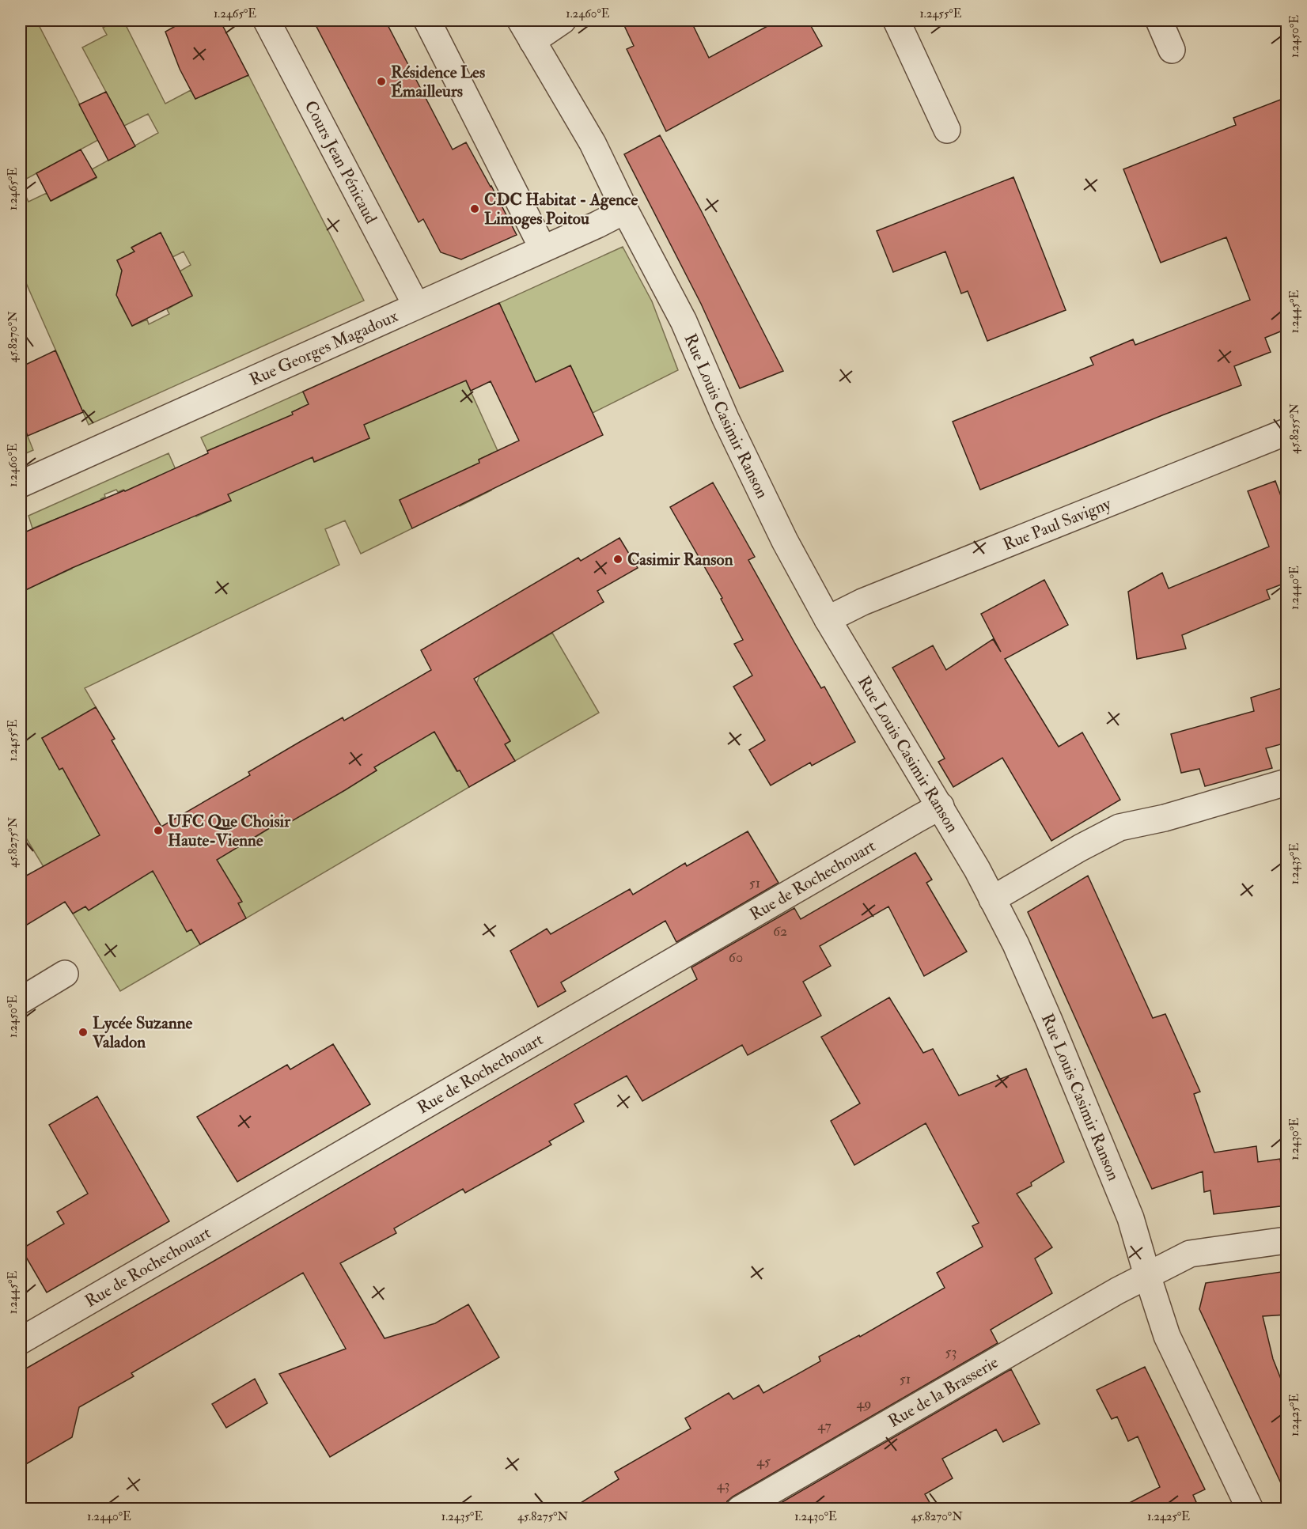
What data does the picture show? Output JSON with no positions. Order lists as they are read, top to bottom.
{
  "streets": {
    "street": [
      "Cours Jean Pénicaud",
      "Rue Georges Magadoux",
      "Rue Louis Casimir Ranson",
      "Rue Paul Savigny",
      "Rue de Rochechouart",
      "Rue de la Brasserie"
    ]
  },
  "crossings": [
    ["Cours Jean Pénicaud", "Rue Georges Magadoux"],
    ["Rue Georges Magadoux", "Rue Louis Casimir Ranson"],
    ["Rue Louis Casimir Ranson", "Rue Paul Savigny"],
    ["Rue Louis Casimir Ranson", "Rue de Rochechouart"],
    ["Rue Louis Casimir Ranson", "Rue de la Brasserie"]
  ],
  "places": [
    "Résidence Les Émailleurs",
    "CDC Habitat - Agence Limoges Poitou",
    "Casimir Ranson",
    "UFC Que Choisir Haute-Vienne",
    "Lycée Suzanne Valadon"
  ],
  "house_numbers": [
    "51",
    "62",
    "60",
    "53",
    "51",
    "49",
    "47",
    "45",
    "43"
  ],
  "coordinates": [
    "1.2465°E",
    "1.2460°E",
    "1.2455°E",
    "1.2450°E",
    "1.2445°E",
    "45.8270°N",
    "45.8255°N",
    "1.2440°E",
    "45.8275°N",
    "1.2435°E",
    "1.2430°E",
    "1.2425°E"
  ]
}
